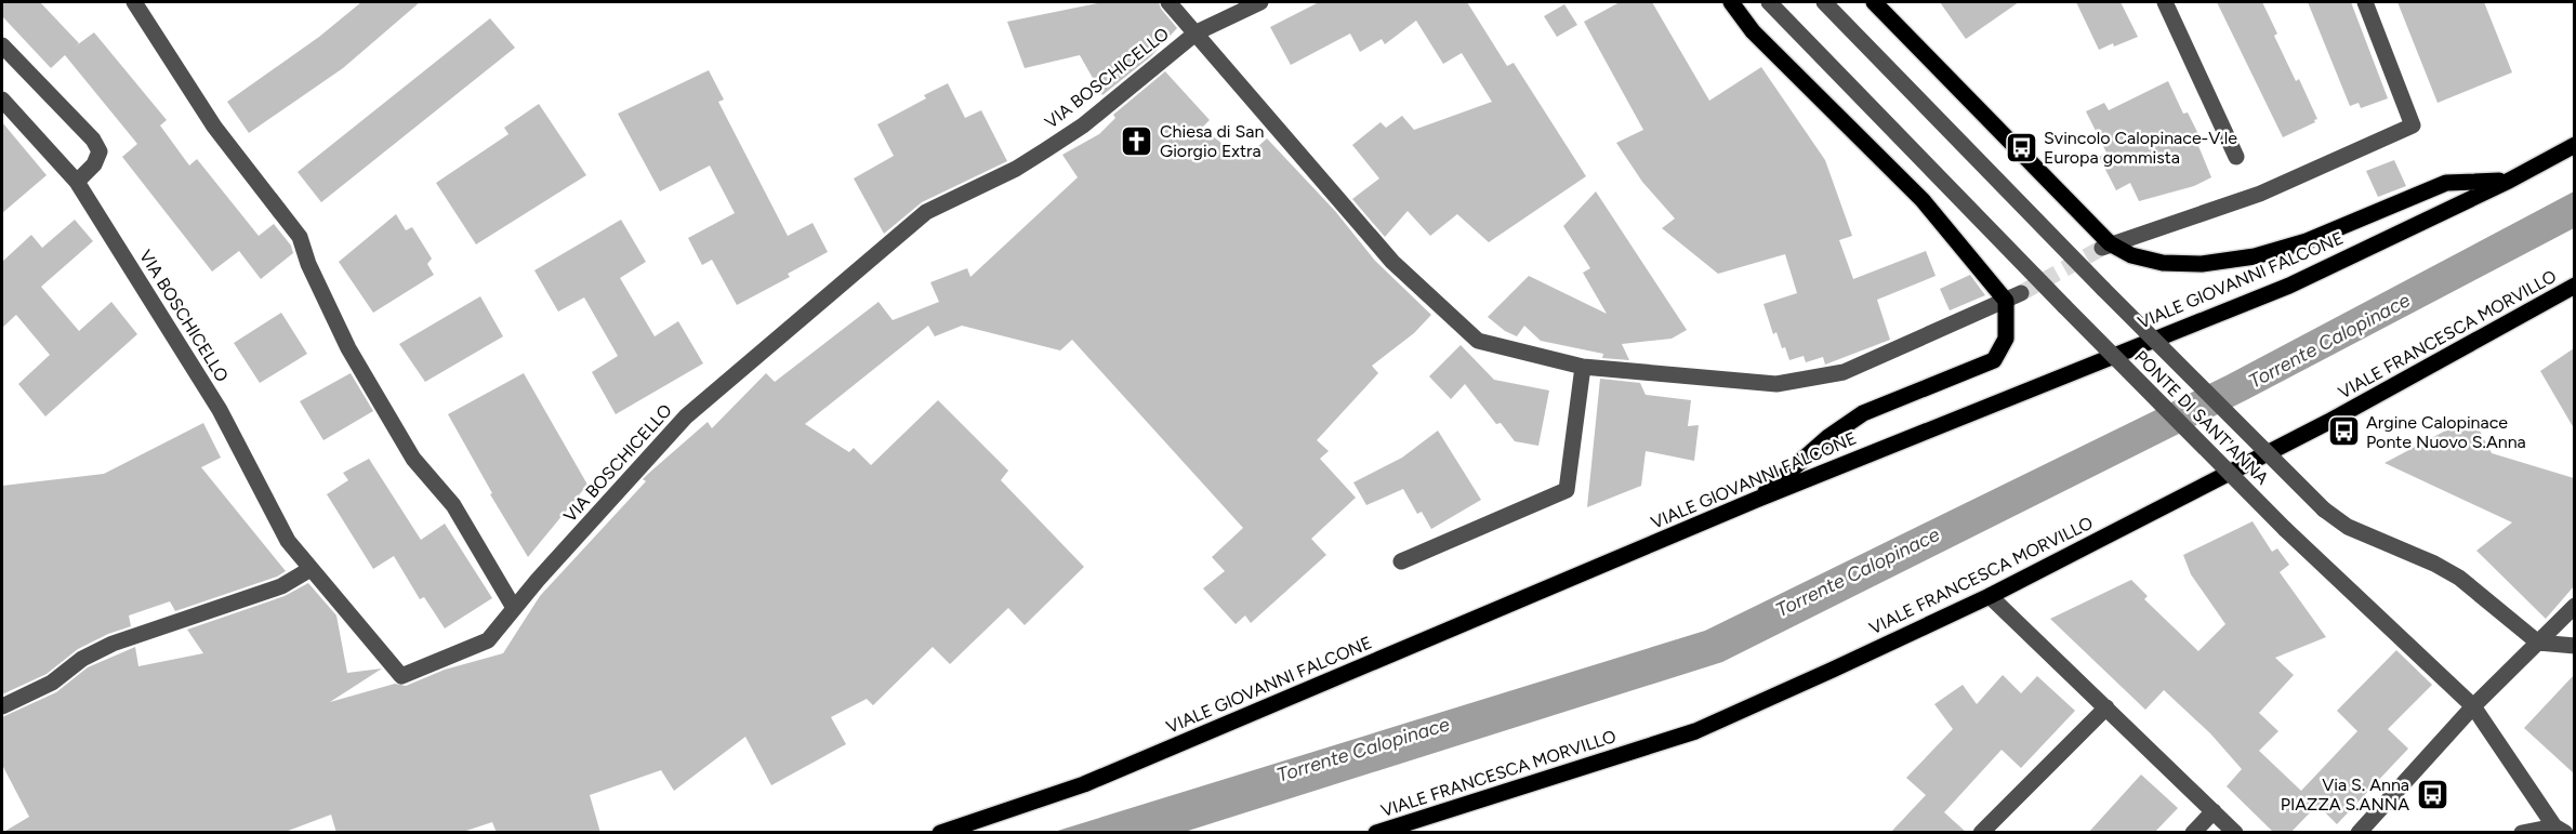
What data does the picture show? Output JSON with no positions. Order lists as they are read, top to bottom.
{
  "streets": {
    "main road": ["VIALE GIOVANNI FALCONE", "VIALE FRANCESCA MORVILLO"],
    "street": ["VIA BOSCHICELLO", "PONTE DI SANT'ANNA"]
  },
  "water": ["Torrente Calopinace"],
  "places": {
    "church": ["Chiesa di San Giorgio Extra"],
    "bus stop": ["Svincolo Calopinace-V.le Europa gommista", "Argine Calopinace Ponte Nuovo S.Anna", "Via S. Anna PIAZZA S.ANNA"]
  }
}
